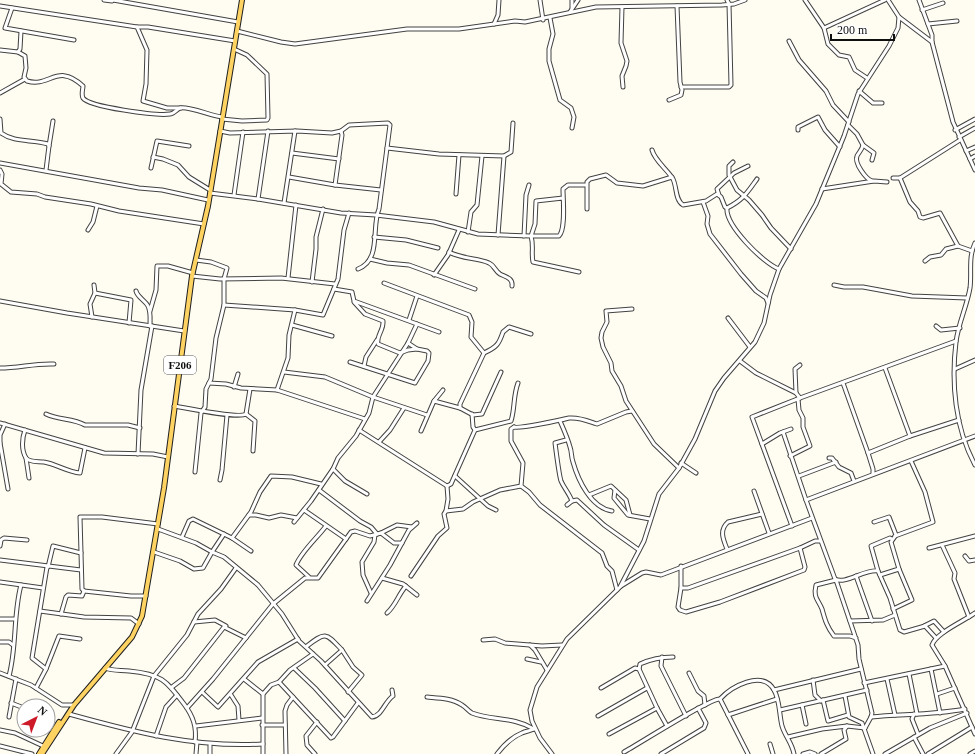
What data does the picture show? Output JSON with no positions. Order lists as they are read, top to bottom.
{
  "streets": {
    "main road": ["F206"]
  },
  "scale_bar": "200 m",
  "north": "top right"
}
